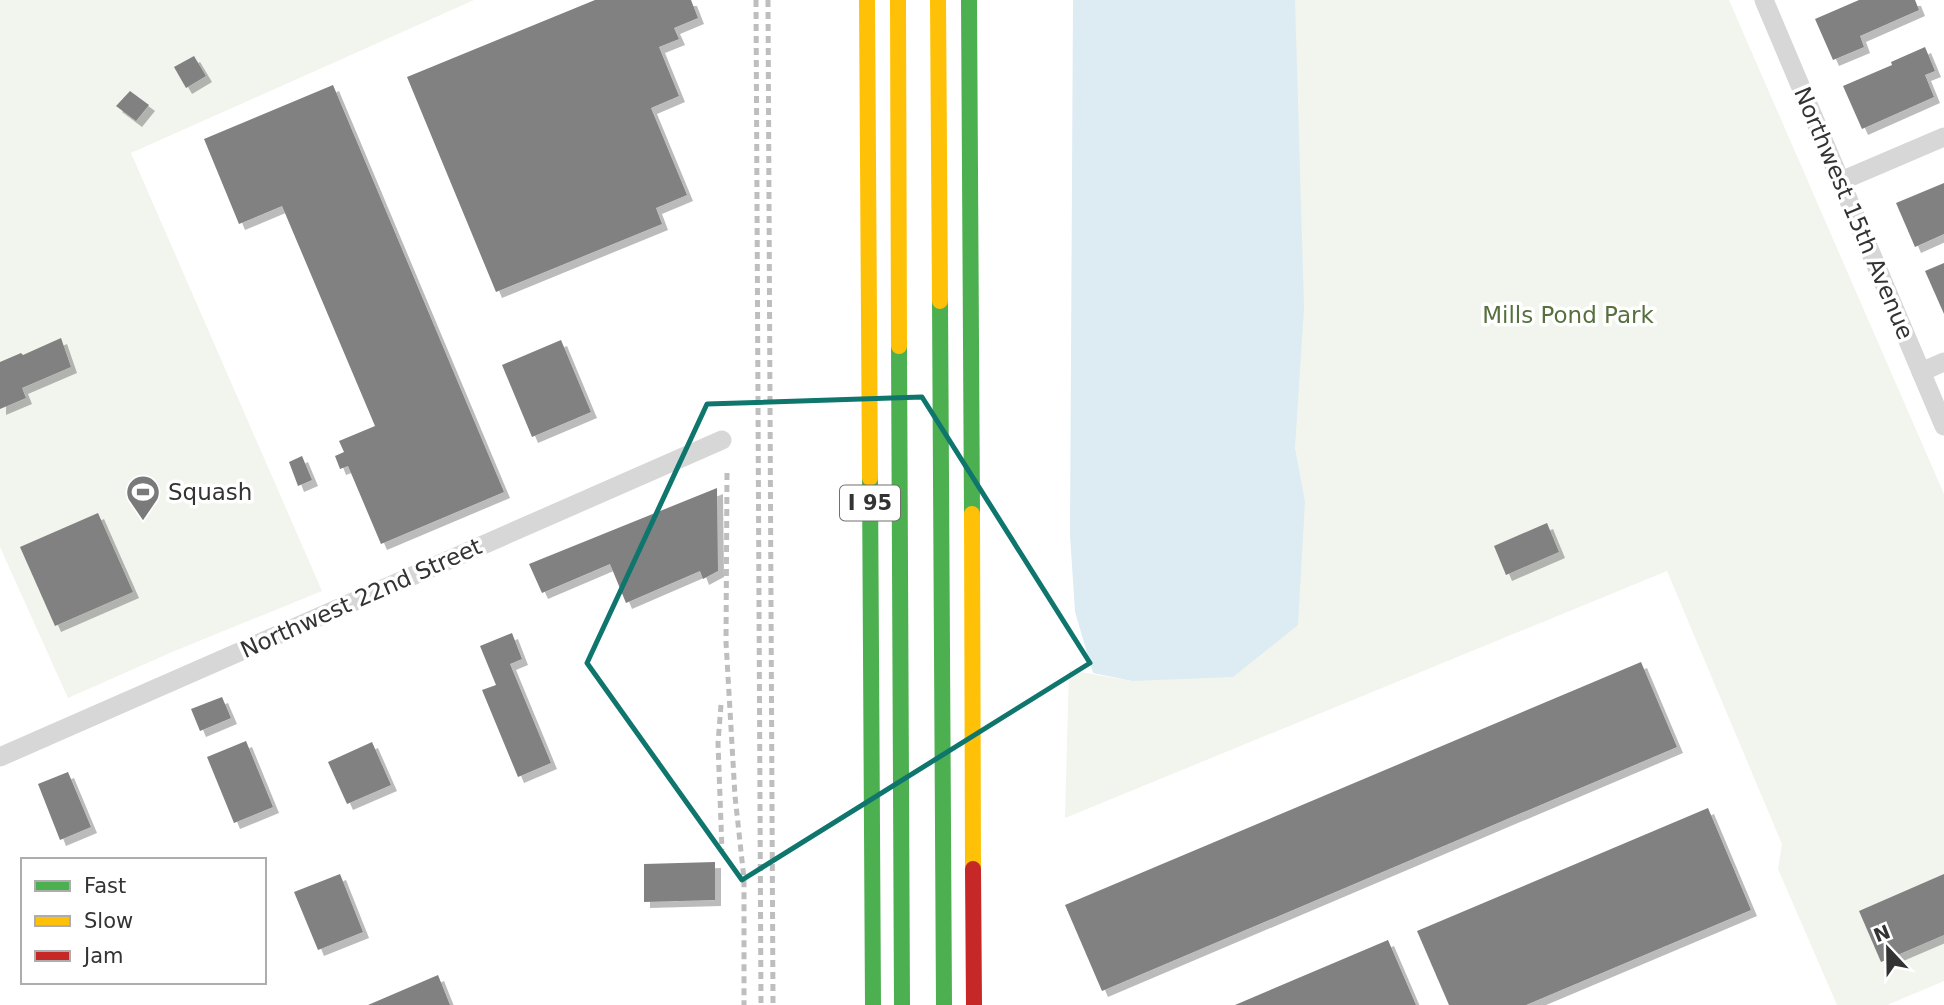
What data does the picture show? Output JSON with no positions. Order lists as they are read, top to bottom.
{
  "streets": {
    "highway": ["I 95"],
    "street": ["Northwest 15th Avenue", "Northwest 22nd Street"]
  },
  "parks": ["Mills Pond Park"],
  "places": {
    "sports": ["Squash"]
  },
  "legend": ["Fast", "Slow", "Jam"],
  "north": "top"
}
